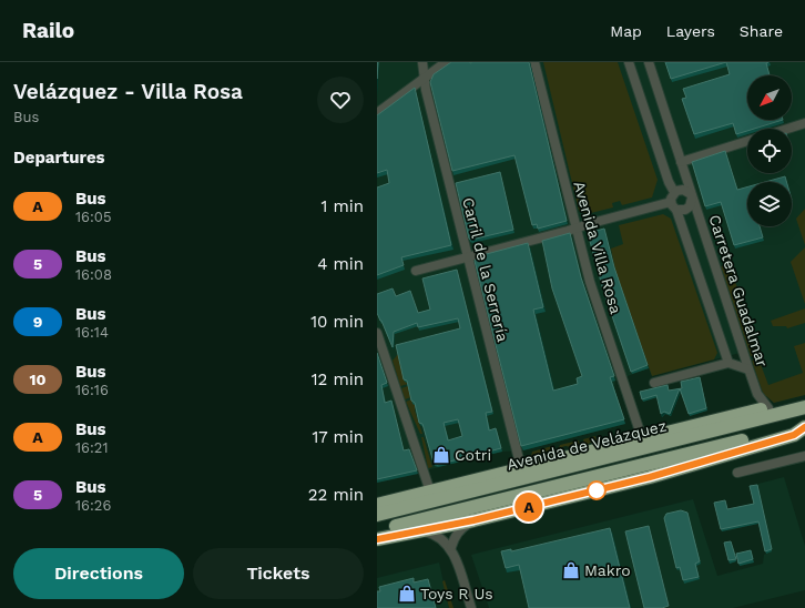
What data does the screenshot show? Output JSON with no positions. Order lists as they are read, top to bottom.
{
  "streets": {
    "highway": ["Avenida de Velázquez"],
    "street": ["Avenida Villa Rosa", "Carril de la Serrería", "Carretera Guadalmar"]
  },
  "places": {
    "shop": ["Cotri", "Makro", "Toys R Us"]
  },
  "lines": ["bus line A"],
  "north": "bottom left",
  "page": {
    "header": "Railo",
    "nav": ["Map", "Layers", "Share"],
    "heading": [
      ["Velázquez - Villa Rosa", "Bus"],
      "Departures"
    ],
    "on_map": "A",
    "list": [
      {
        "mark": "A",
        "name": "Bus",
        "note": "16:05",
        "value": "1 min"
      },
      {
        "mark": "5",
        "name": "Bus",
        "note": "16:08",
        "value": "4 min"
      },
      {
        "mark": "9",
        "name": "Bus",
        "note": "16:14",
        "value": "10 min"
      },
      {
        "mark": "10",
        "name": "Bus",
        "note": "16:16",
        "value": "12 min"
      },
      {
        "mark": "A",
        "name": "Bus",
        "note": "16:21",
        "value": "17 min"
      },
      {
        "mark": "5",
        "name": "Bus",
        "note": "16:26",
        "value": "22 min"
      }
    ],
    "buttons": ["Directions", "Tickets"]
  }
}
